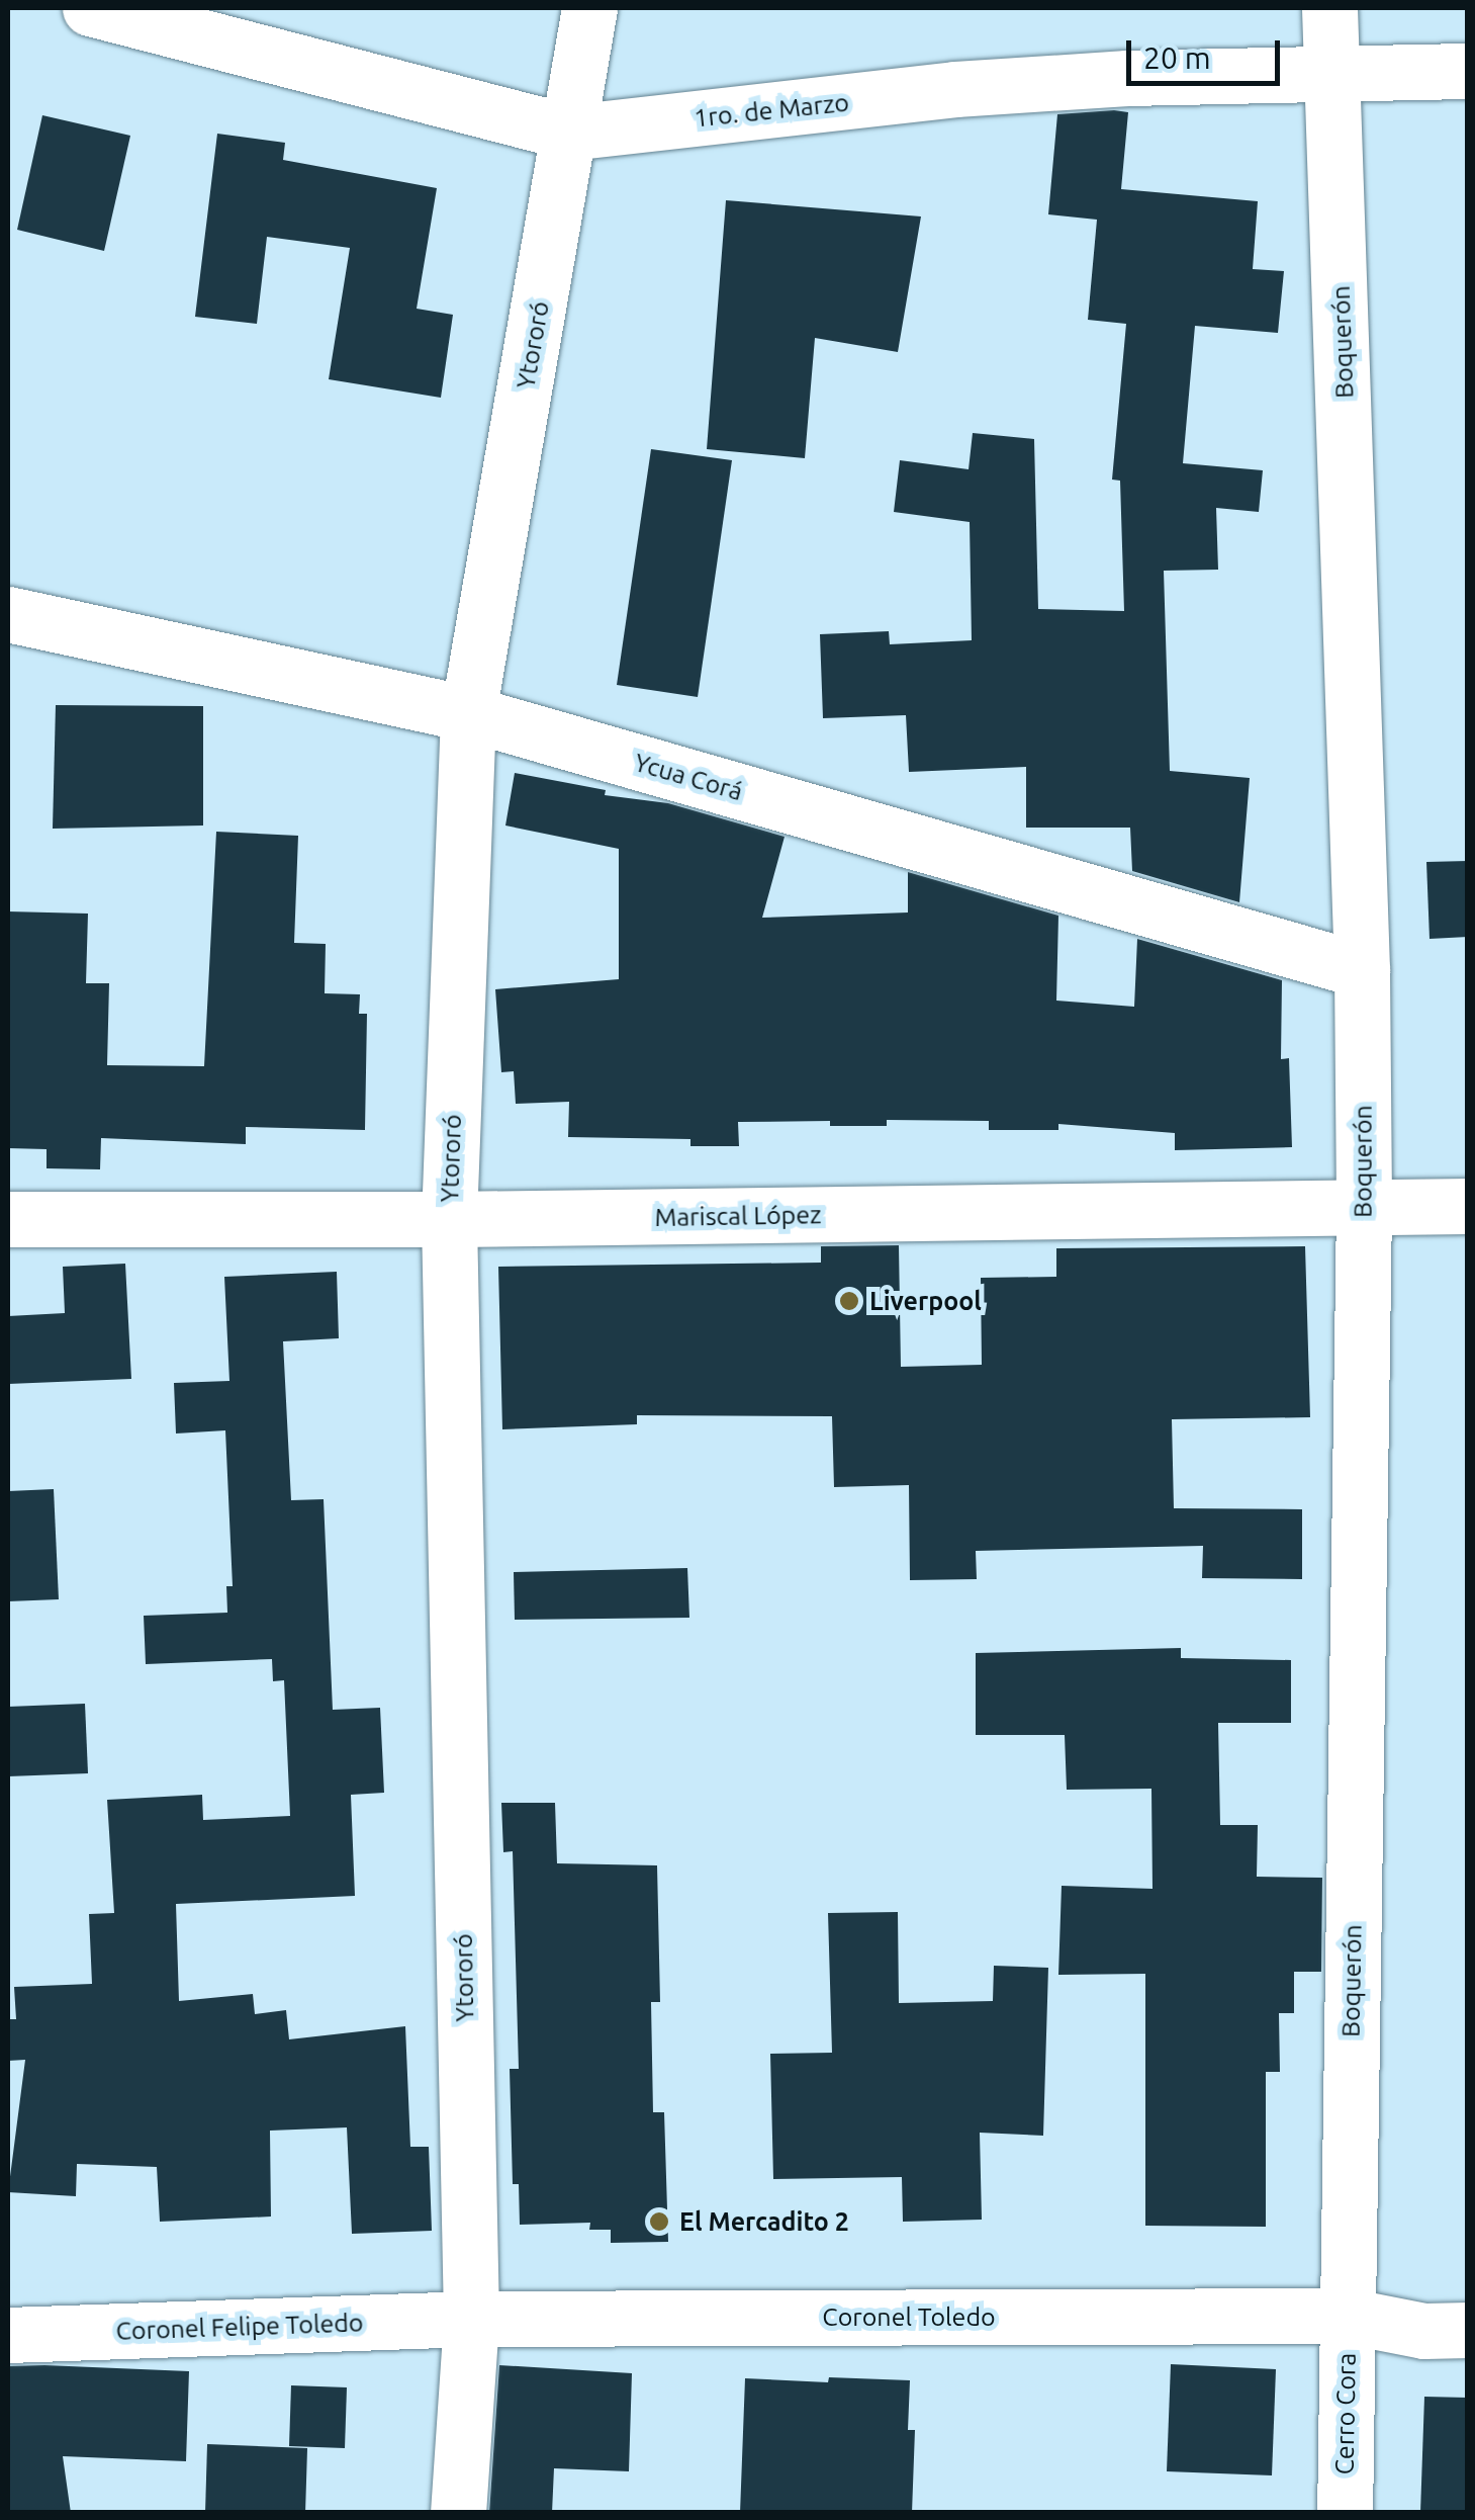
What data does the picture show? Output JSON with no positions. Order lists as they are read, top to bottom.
{
  "streets": {
    "street": [
      "1ro. de Marzo",
      "Boquerón",
      "Ytororó",
      "Ycua Corá",
      "Mariscal López",
      "Coronel Toledo",
      "Coronel Felipe Toledo",
      "Cerro Cora"
    ]
  },
  "crossings": [
    ["1ro. de Marzo", "Boquerón"],
    ["1ro. de Marzo", "Ytororó"],
    ["Boquerón", "Ycua Corá"],
    ["Boquerón", "Mariscal López"],
    ["Boquerón", "Coronel Toledo"],
    ["Boquerón", "Cerro Cora"],
    ["Ytororó", "Ycua Corá"],
    ["Ytororó", "Mariscal López"],
    ["Ytororó", "Coronel Toledo"],
    ["Ytororó", "Coronel Felipe Toledo"],
    ["Coronel Toledo", "Coronel Felipe Toledo"],
    ["Coronel Toledo", "Cerro Cora"]
  ],
  "places": ["Liverpool", "El Mercadito 2"],
  "scale_bar": "20 m"
}
